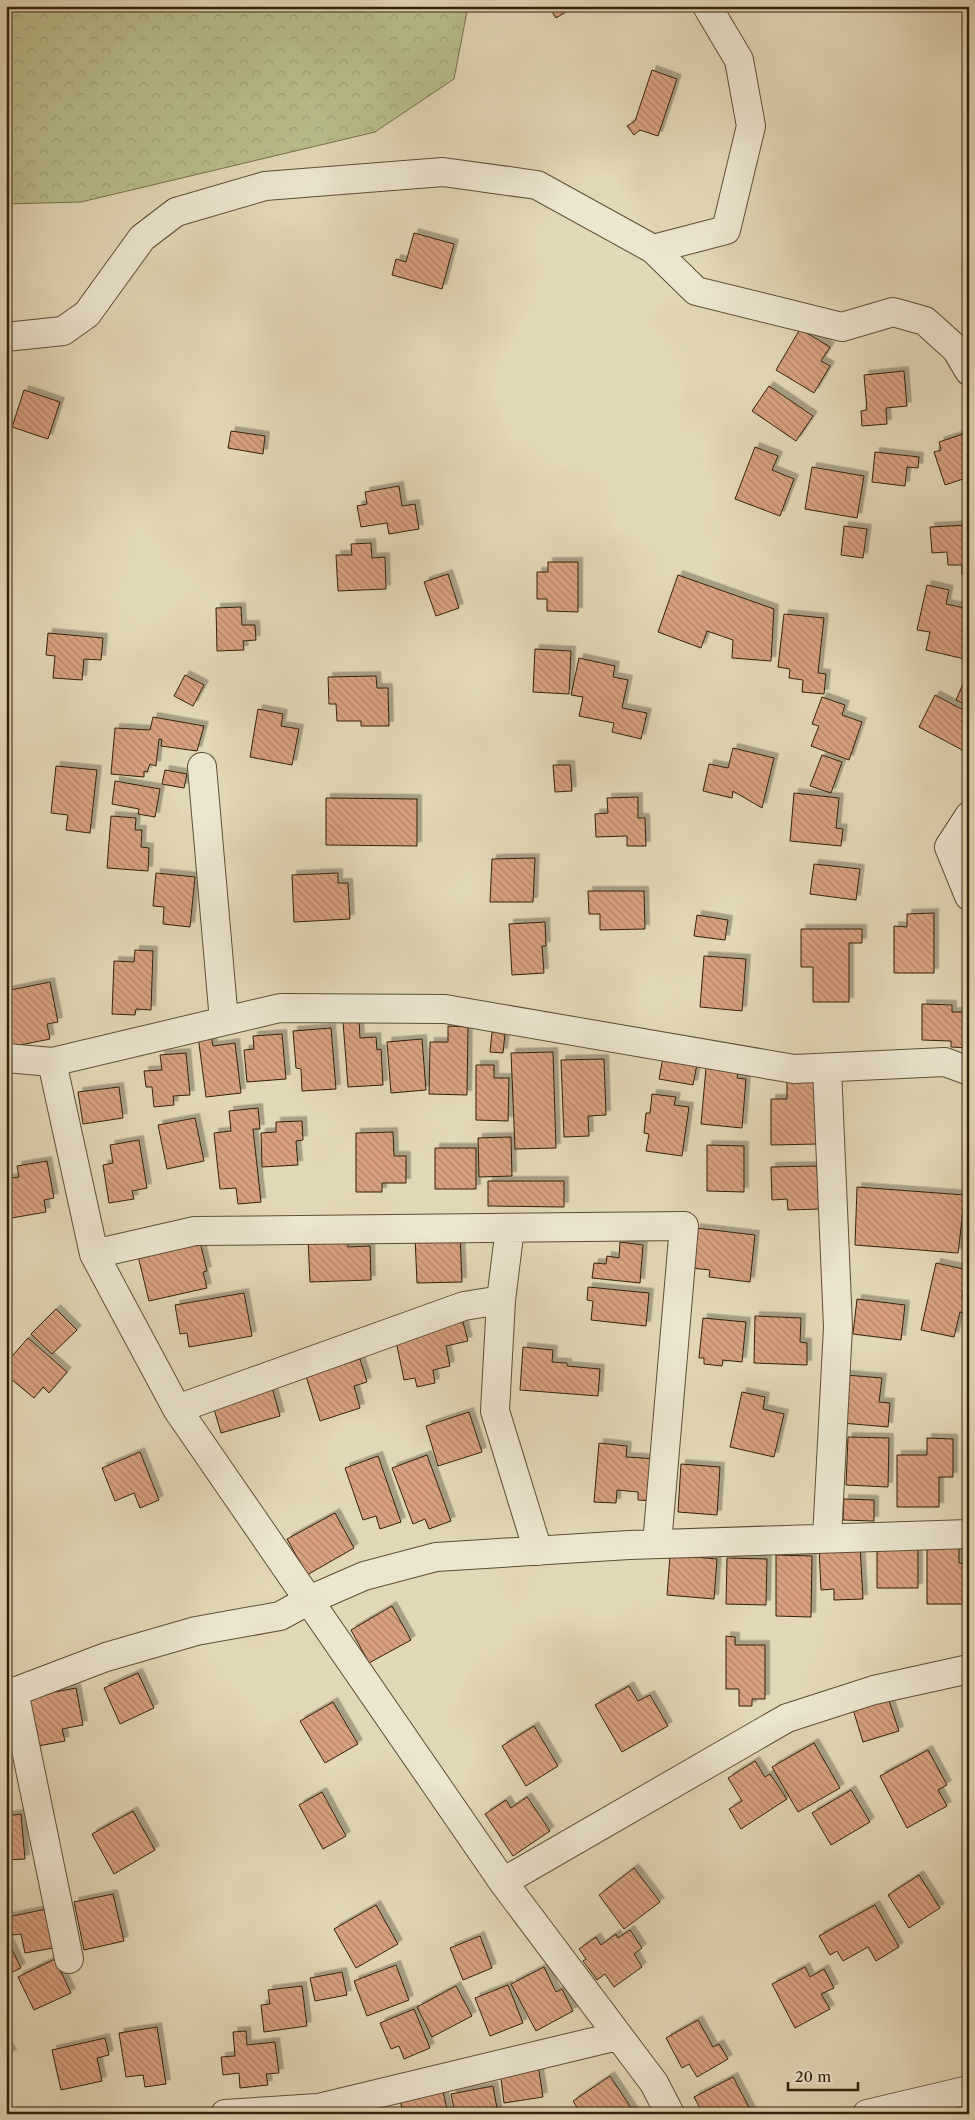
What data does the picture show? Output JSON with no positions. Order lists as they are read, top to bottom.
{
  "scale_bar": "20 m"
}
